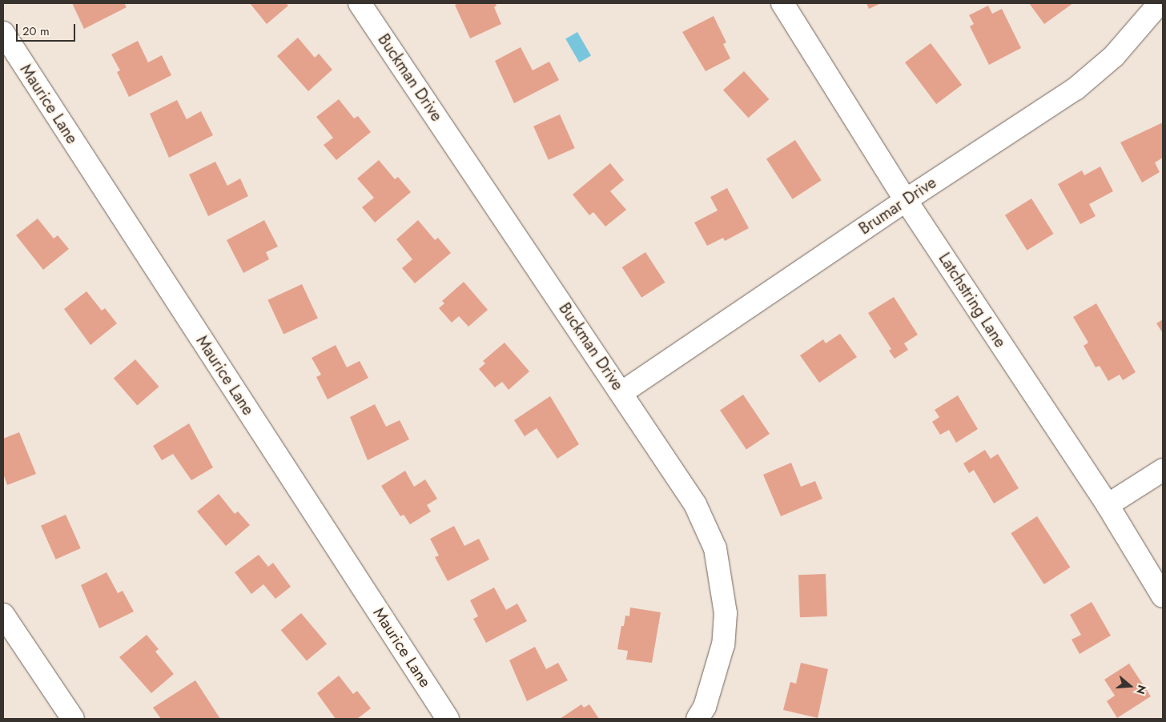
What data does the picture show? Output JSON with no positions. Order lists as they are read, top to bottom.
{
  "streets": {
    "street": [
      "Buckman Drive",
      "Maurice Lane",
      "Brumar Drive",
      "Latchstring Lane"
    ]
  },
  "crossings": [
    ["Buckman Drive", "Brumar Drive"],
    ["Brumar Drive", "Latchstring Lane"]
  ],
  "scale_bar": "20 m",
  "north": "right"
}
